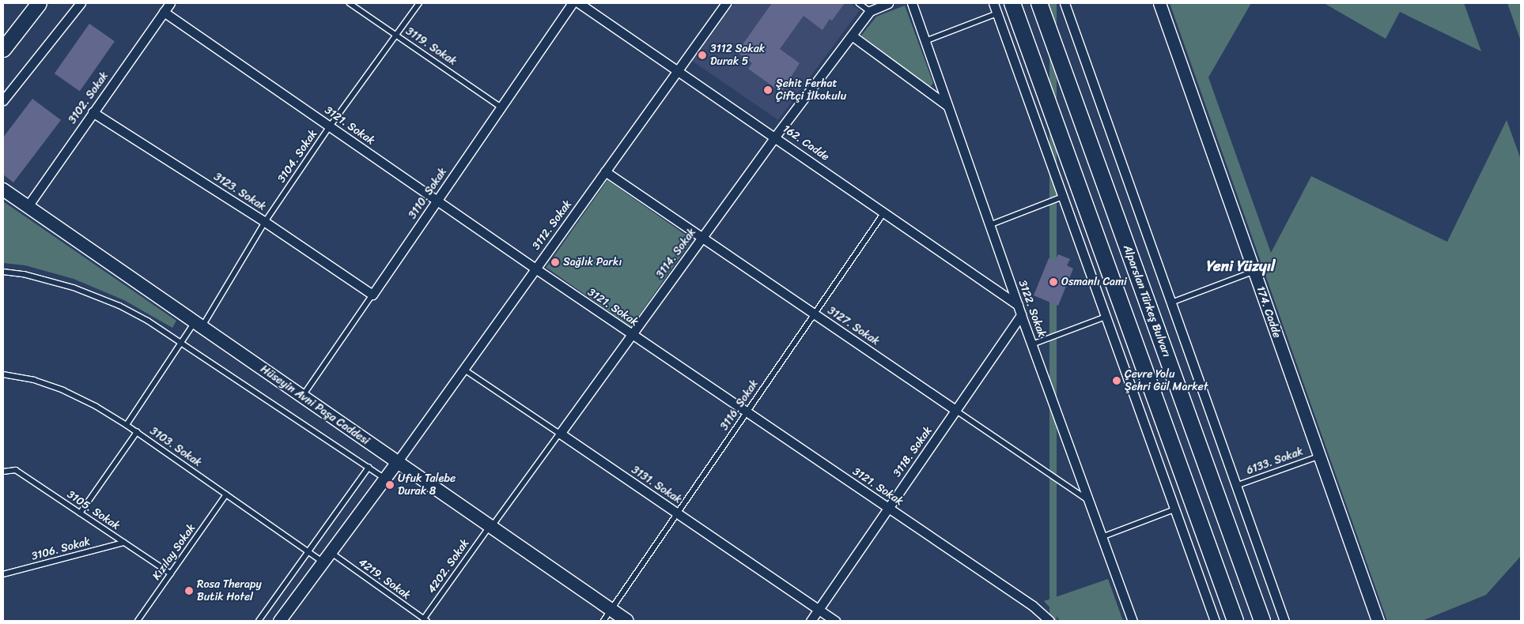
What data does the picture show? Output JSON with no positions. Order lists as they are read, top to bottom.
{
  "streets": {
    "highway": ["Alparslan Türkeş Bulvarı"],
    "main road": ["Hüseyin Avni Paşa Caddesi"],
    "street": [
      "3102. Sokak",
      "3121. Sokak",
      "162. Cadde",
      "3123. Sokak",
      "3110. Sokak",
      "3112. Sokak",
      "3114. Sokak",
      "3122. Sokak",
      "174. Cadde",
      "3127. Sokak",
      "3118. Sokak",
      "3131. Sokak"
    ],
    "lane": [
      "3119. Sokak",
      "3104. Sokak",
      "3116. Sokak",
      "3103. Sokak",
      "6133. Sokak",
      "3105. Sokak",
      "3106. Sokak",
      "Kızılay Sokak",
      "4202. Sokak",
      "4219. Sokak"
    ]
  },
  "crossings": [
    ["3119. Sokak", "3104. Sokak"],
    ["3119. Sokak", "3110. Sokak"],
    ["3102. Sokak", "3121. Sokak"],
    ["3102. Sokak", "3123. Sokak"],
    ["3102. Sokak", "Hüseyin Avni Paşa Caddesi"],
    ["3121. Sokak", "3104. Sokak"],
    ["3121. Sokak", "3110. Sokak"],
    ["3121. Sokak", "3112. Sokak"],
    ["3121. Sokak", "3114. Sokak"],
    ["3121. Sokak", "3116. Sokak"],
    ["3121. Sokak", "3118. Sokak"],
    ["162. Cadde", "3112. Sokak"],
    ["162. Cadde", "3114. Sokak"],
    ["162. Cadde", "3122. Sokak"],
    ["162. Cadde", "3116. Sokak"],
    ["3104. Sokak", "3123. Sokak"],
    ["3104. Sokak", "Hüseyin Avni Paşa Caddesi"],
    ["3104. Sokak", "3103. Sokak"],
    ["3123. Sokak", "3110. Sokak"],
    ["3110. Sokak", "Hüseyin Avni Paşa Caddesi"],
    ["3112. Sokak", "3127. Sokak"],
    ["3112. Sokak", "Hüseyin Avni Paşa Caddesi"],
    ["3112. Sokak", "3131. Sokak"],
    ["3114. Sokak", "3127. Sokak"],
    ["3114. Sokak", "Hüseyin Avni Paşa Caddesi"],
    ["3114. Sokak", "3131. Sokak"],
    ["3114. Sokak", "4202. Sokak"],
    ["3122. Sokak", "3127. Sokak"],
    ["3122. Sokak", "3118. Sokak"],
    ["174. Cadde", "6133. Sokak"],
    ["3127. Sokak", "3116. Sokak"],
    ["3127. Sokak", "3118. Sokak"],
    ["Hüseyin Avni Paşa Caddesi", "3116. Sokak"],
    ["Hüseyin Avni Paşa Caddesi", "4202. Sokak"],
    ["3116. Sokak", "3131. Sokak"],
    ["3103. Sokak", "Kızılay Sokak"],
    ["3103. Sokak", "4219. Sokak"],
    ["3118. Sokak", "3131. Sokak"],
    ["3105. Sokak", "3106. Sokak"],
    ["3105. Sokak", "Kızılay Sokak"],
    ["4202. Sokak", "4219. Sokak"]
  ],
  "districts": ["Yeni Yüzyıl"],
  "places": [
    "3112 Sokak Durak 5",
    "Şehit Ferhat Çiftçi İlkokulu",
    "Sağlık Parkı",
    "Osmanlı Cami",
    "Çevre Yolu Şehri Gül Market",
    "Ufuk Talebe Durak 8",
    "Rosa Therapy Butik Hotel"
  ]
}
